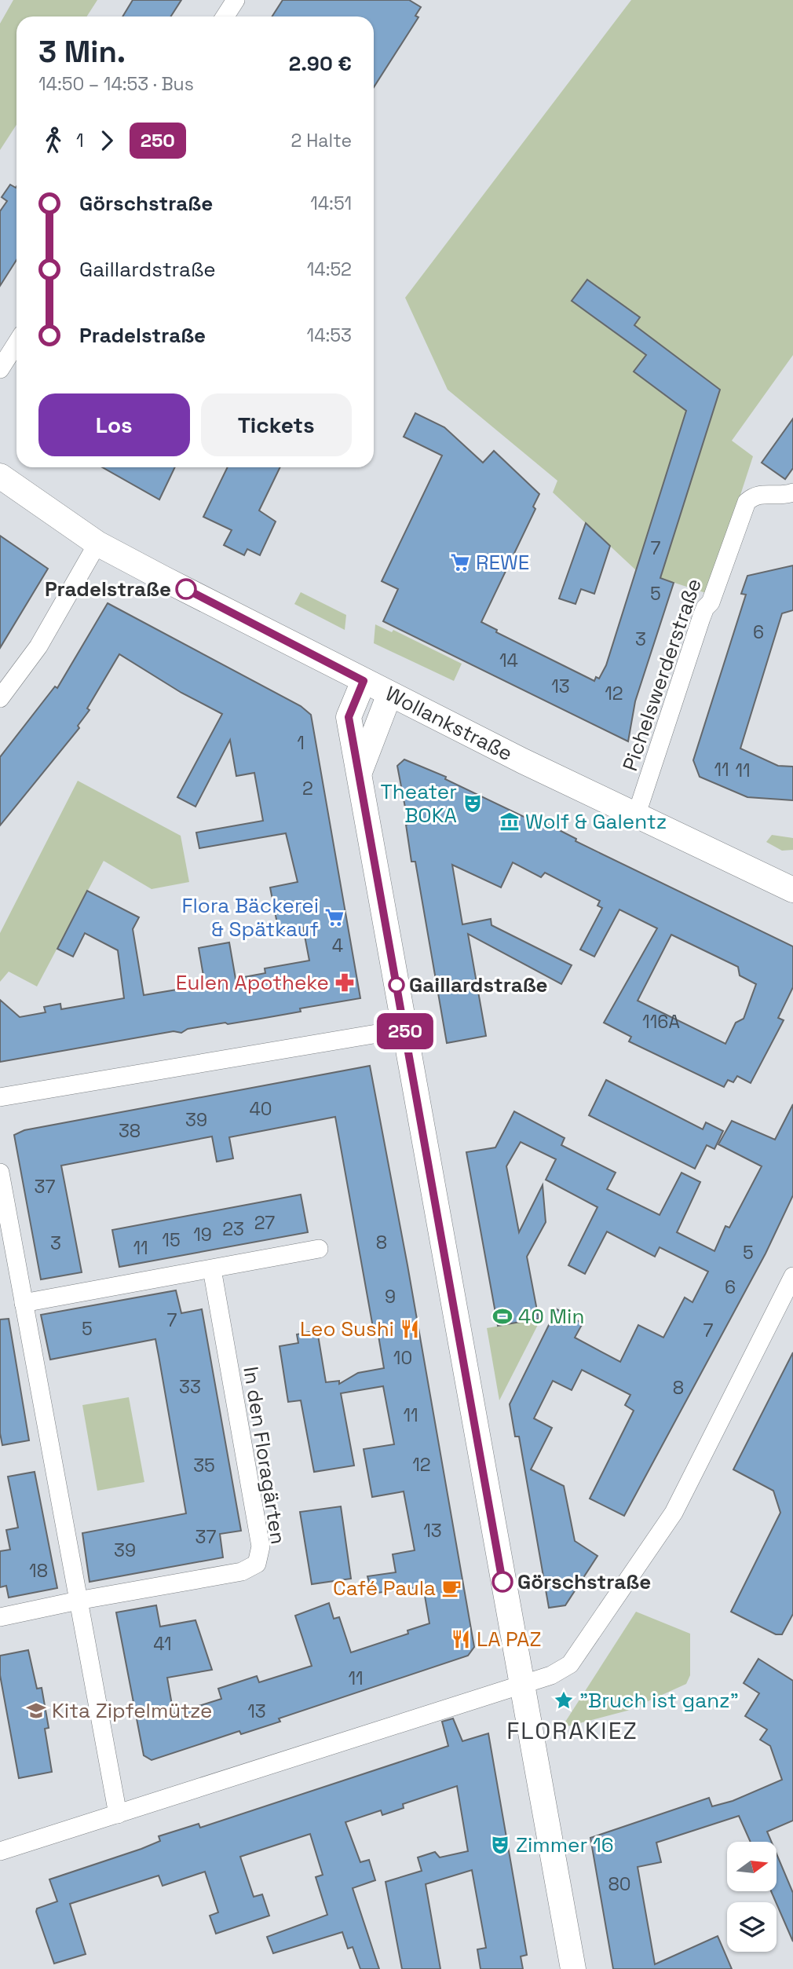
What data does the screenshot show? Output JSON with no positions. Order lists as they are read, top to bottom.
{
  "streets": {
    "street": ["Pichelswerderstraße", "Wollankstraße", "In den Floragärten"]
  },
  "crossings": [
    ["Pichelswerderstraße", "Wollankstraße"]
  ],
  "districts": ["FLORAKIEZ"],
  "places": {
    "supermarket": ["REWE", "Flora Bäckerei & Spätkauf"],
    "other": ["Pradelstraße", "Gaillardstraße", "Görschstraße"],
    "theatre": ["Theater BOKA", "Zimmer 16"],
    "museum": ["Wolf & Galentz"],
    "pharmacy": ["Eulen Apotheke"],
    "sports": ["40 Min"],
    "restaurant": ["Leo Sushi", "LA PAZ"],
    "cafe": ["Café Paula"],
    "place": ["\"Bruch ist ganz\""],
    "school or university": ["Kita Zipfelmütze"]
  },
  "lines": ["bus line 250"],
  "house_numbers": [
    "7",
    "5",
    "6",
    "3",
    "14",
    "13",
    "12",
    "1",
    "11",
    "11",
    "2",
    "4",
    "116A",
    "40",
    "39",
    "38",
    "37",
    "27",
    "23",
    "19",
    "15",
    "8",
    "3",
    "11",
    "5",
    "6",
    "9",
    "7",
    "5",
    "7",
    "10",
    "33",
    "8",
    "11",
    "12",
    "35",
    "13",
    "37",
    "39",
    "18",
    "41",
    "11",
    "13",
    "80"
  ],
  "north": "right",
  "page": {
    "on_map": "250",
    "heading": ["3 Min.", "14:50 – 14:53 · Bus", "2.90 €"],
    "legs": ["1", "250", "2 Halte"],
    "list": [
      {
        "name": "Görschstraße",
        "value": "14:51"
      },
      {
        "name": "Gaillardstraße",
        "value": "14:52"
      },
      {
        "name": "Pradelstraße",
        "value": "14:53"
      }
    ],
    "buttons": ["Los", "Tickets"]
  }
}
